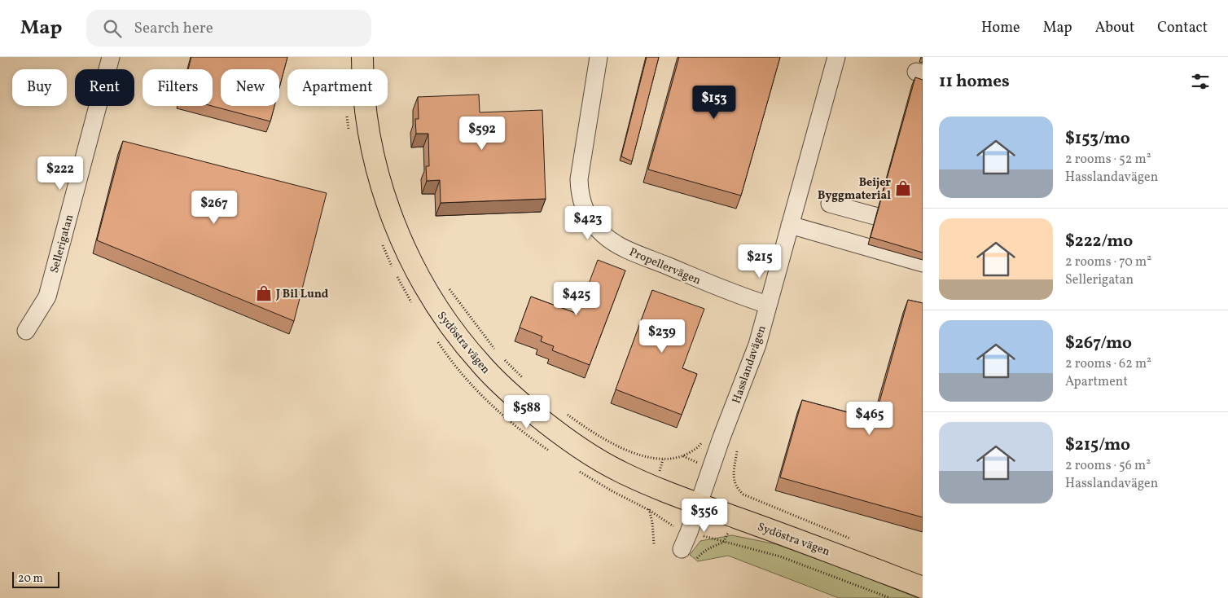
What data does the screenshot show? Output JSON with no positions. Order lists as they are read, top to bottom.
{
  "streets": {
    "main road": ["Sydöstra vägen"],
    "street": ["Sellerigatan", "Propellervägen", "Hasslandavägen"]
  },
  "crossings": [
    ["Propellervägen", "Hasslandavägen"],
    ["Sydöstra vägen", "Hasslandavägen"]
  ],
  "places": {
    "shop": ["Beijer Byggmaterial", "J Bil Lund"]
  },
  "scale_bar": "20 m",
  "page": {
    "header": "Map",
    "search": "Search here",
    "nav": [
      "Home",
      "Map",
      "About",
      "Contact"
    ],
    "heading": "11 homes",
    "chip": [
      "Buy",
      "Rent",
      "Filters",
      "New",
      "Apartment"
    ],
    "price": [
      "$153",
      "$592",
      "$222",
      "$267",
      "$423",
      "$215",
      "$425",
      "$239",
      "$588",
      "$465",
      "$356"
    ],
    "list": [
      {
        "name": "$153/mo",
        "note": "2 rooms · 52 m² · Hasslandavägen"
      },
      {
        "name": "$222/mo",
        "note": "2 rooms · 70 m² · Sellerigatan"
      },
      {
        "name": "$267/mo",
        "note": "2 rooms · 62 m² · Apartment"
      },
      {
        "name": "$215/mo",
        "note": "2 rooms · 56 m² · Hasslandavägen"
      }
    ],
    "scale": "20 m"
  }
}
